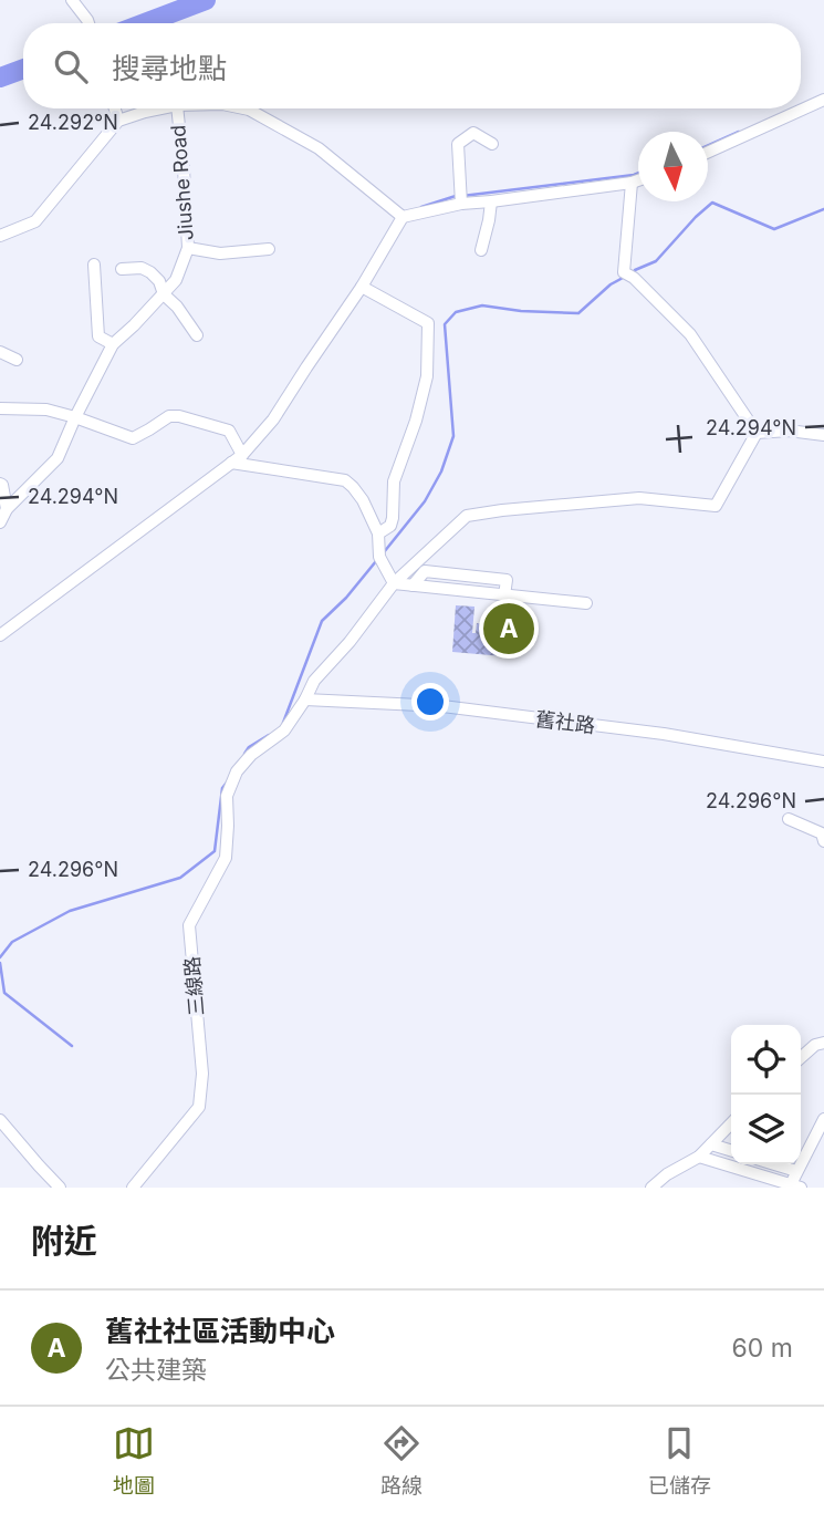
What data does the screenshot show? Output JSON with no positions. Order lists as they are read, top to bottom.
{
  "streets": {
    "street": ["Jiushe Road", "舊社路", "三線路"]
  },
  "crossings": [
    ["舊社路", "三線路"]
  ],
  "north": "bottom",
  "page": {
    "search": "搜尋地點",
    "pins": "A",
    "heading": "附近",
    "list": [
      {
        "mark": "A",
        "name": "舊社社區活動中心",
        "note": "公共建築",
        "value": "60 m"
      }
    ],
    "nav": ["地圖", "路線", "已儲存"]
  },
  "coordinates": ["24.292°N", "24.294°N", "24.296°N"]
}
